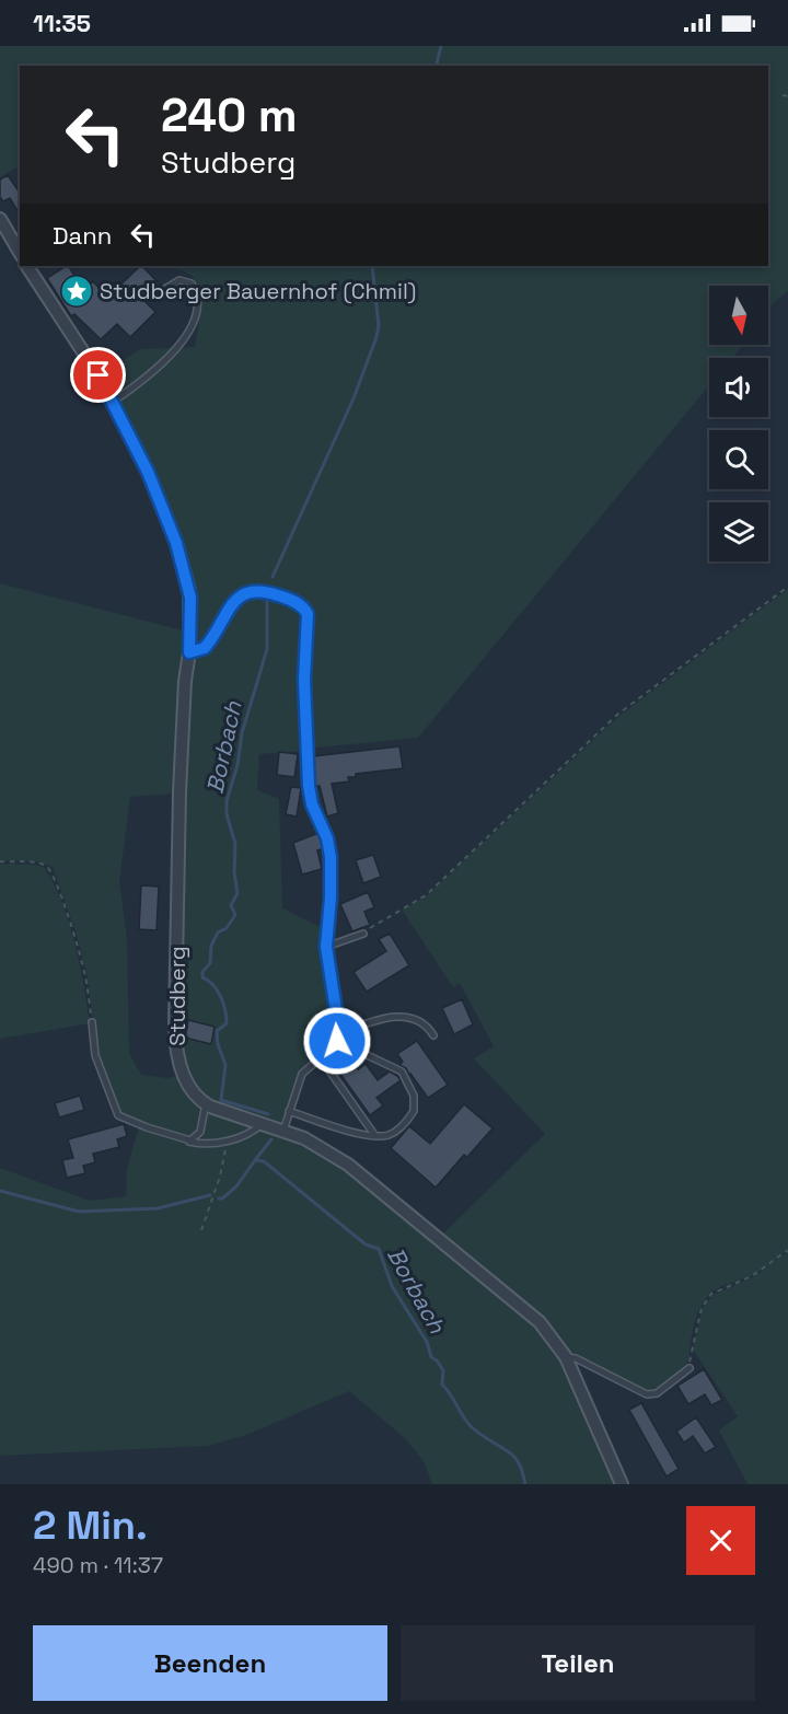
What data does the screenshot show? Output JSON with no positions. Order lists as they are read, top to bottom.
{
  "streets": {
    "street": ["Studberg"]
  },
  "water": ["Borbach"],
  "places": {
    "place": ["Studberger Bauernhof (Chmil)"]
  },
  "north": "bottom",
  "page": {
    "status": "11:35",
    "turn": ["240 m", "Studberg"],
    "then": "Dann",
    "heading": ["2 Min.", "490 m · 11:37"],
    "buttons": ["Beenden", "Teilen"]
  }
}
